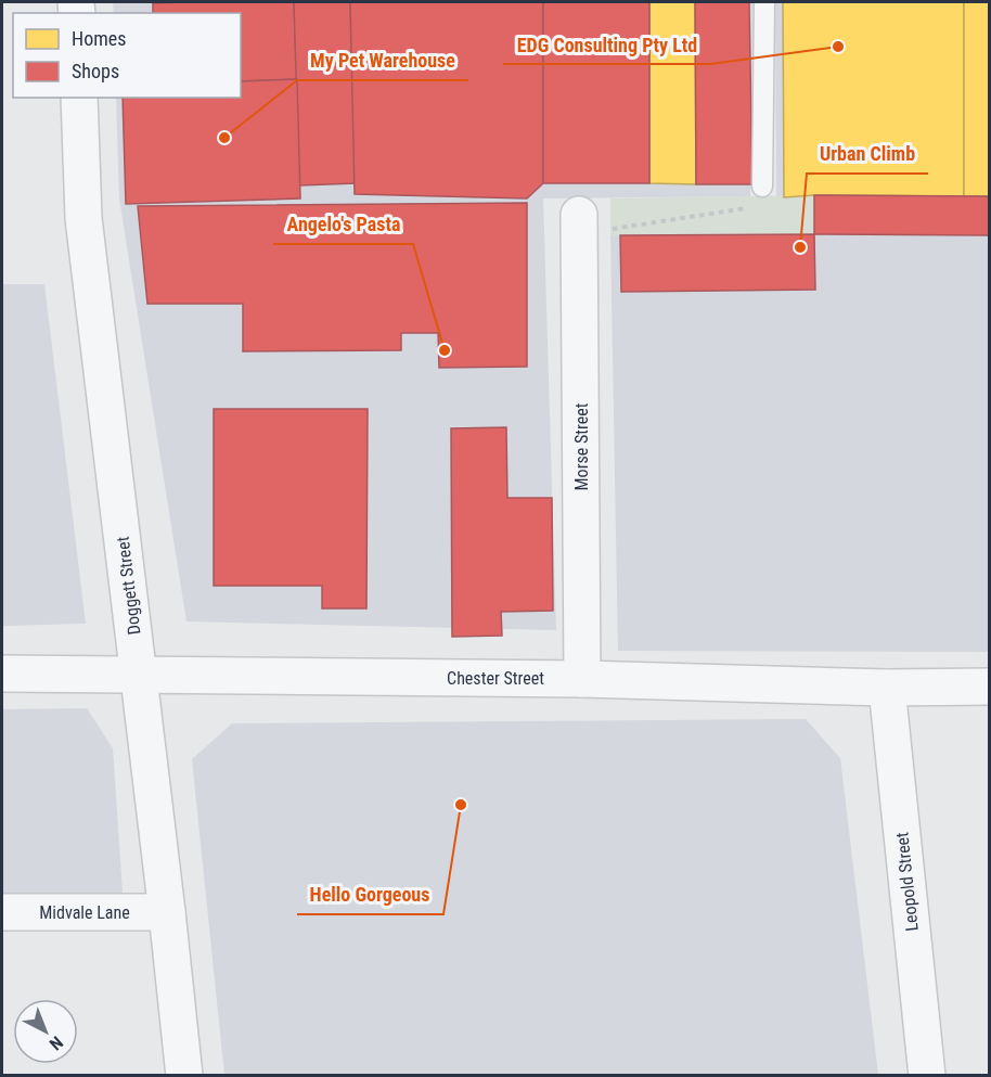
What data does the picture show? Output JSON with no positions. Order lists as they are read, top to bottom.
{
  "streets": {
    "street": [
      "Morse Street",
      "Doggett Street",
      "Chester Street",
      "Leopold Street",
      "Midvale Lane"
    ]
  },
  "crossings": [
    ["Morse Street", "Chester Street"],
    ["Doggett Street", "Chester Street"],
    ["Doggett Street", "Midvale Lane"],
    ["Chester Street", "Leopold Street"]
  ],
  "places": [
    "EDG Consulting Pty Ltd",
    "My Pet Warehouse",
    "Urban Climb",
    "Angelo's Pasta",
    "Hello Gorgeous"
  ],
  "legend": ["Homes", "Shops"],
  "north": "bottom right"
}
